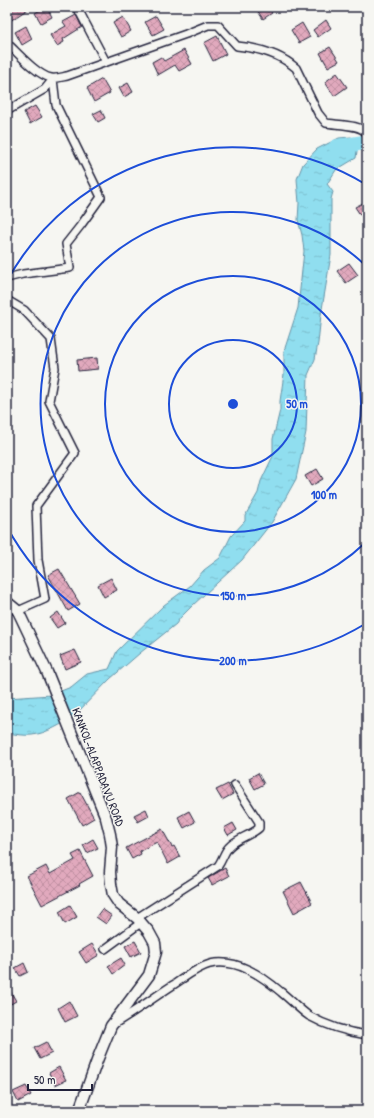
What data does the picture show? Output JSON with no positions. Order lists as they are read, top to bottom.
{
  "streets": {
    "main road": ["KANKOL-ALAPPADAVU ROAD"]
  },
  "scale_bar": "50 m",
  "rings": [
    "50 m",
    "100 m",
    "150 m",
    "200 m"
  ]
}
